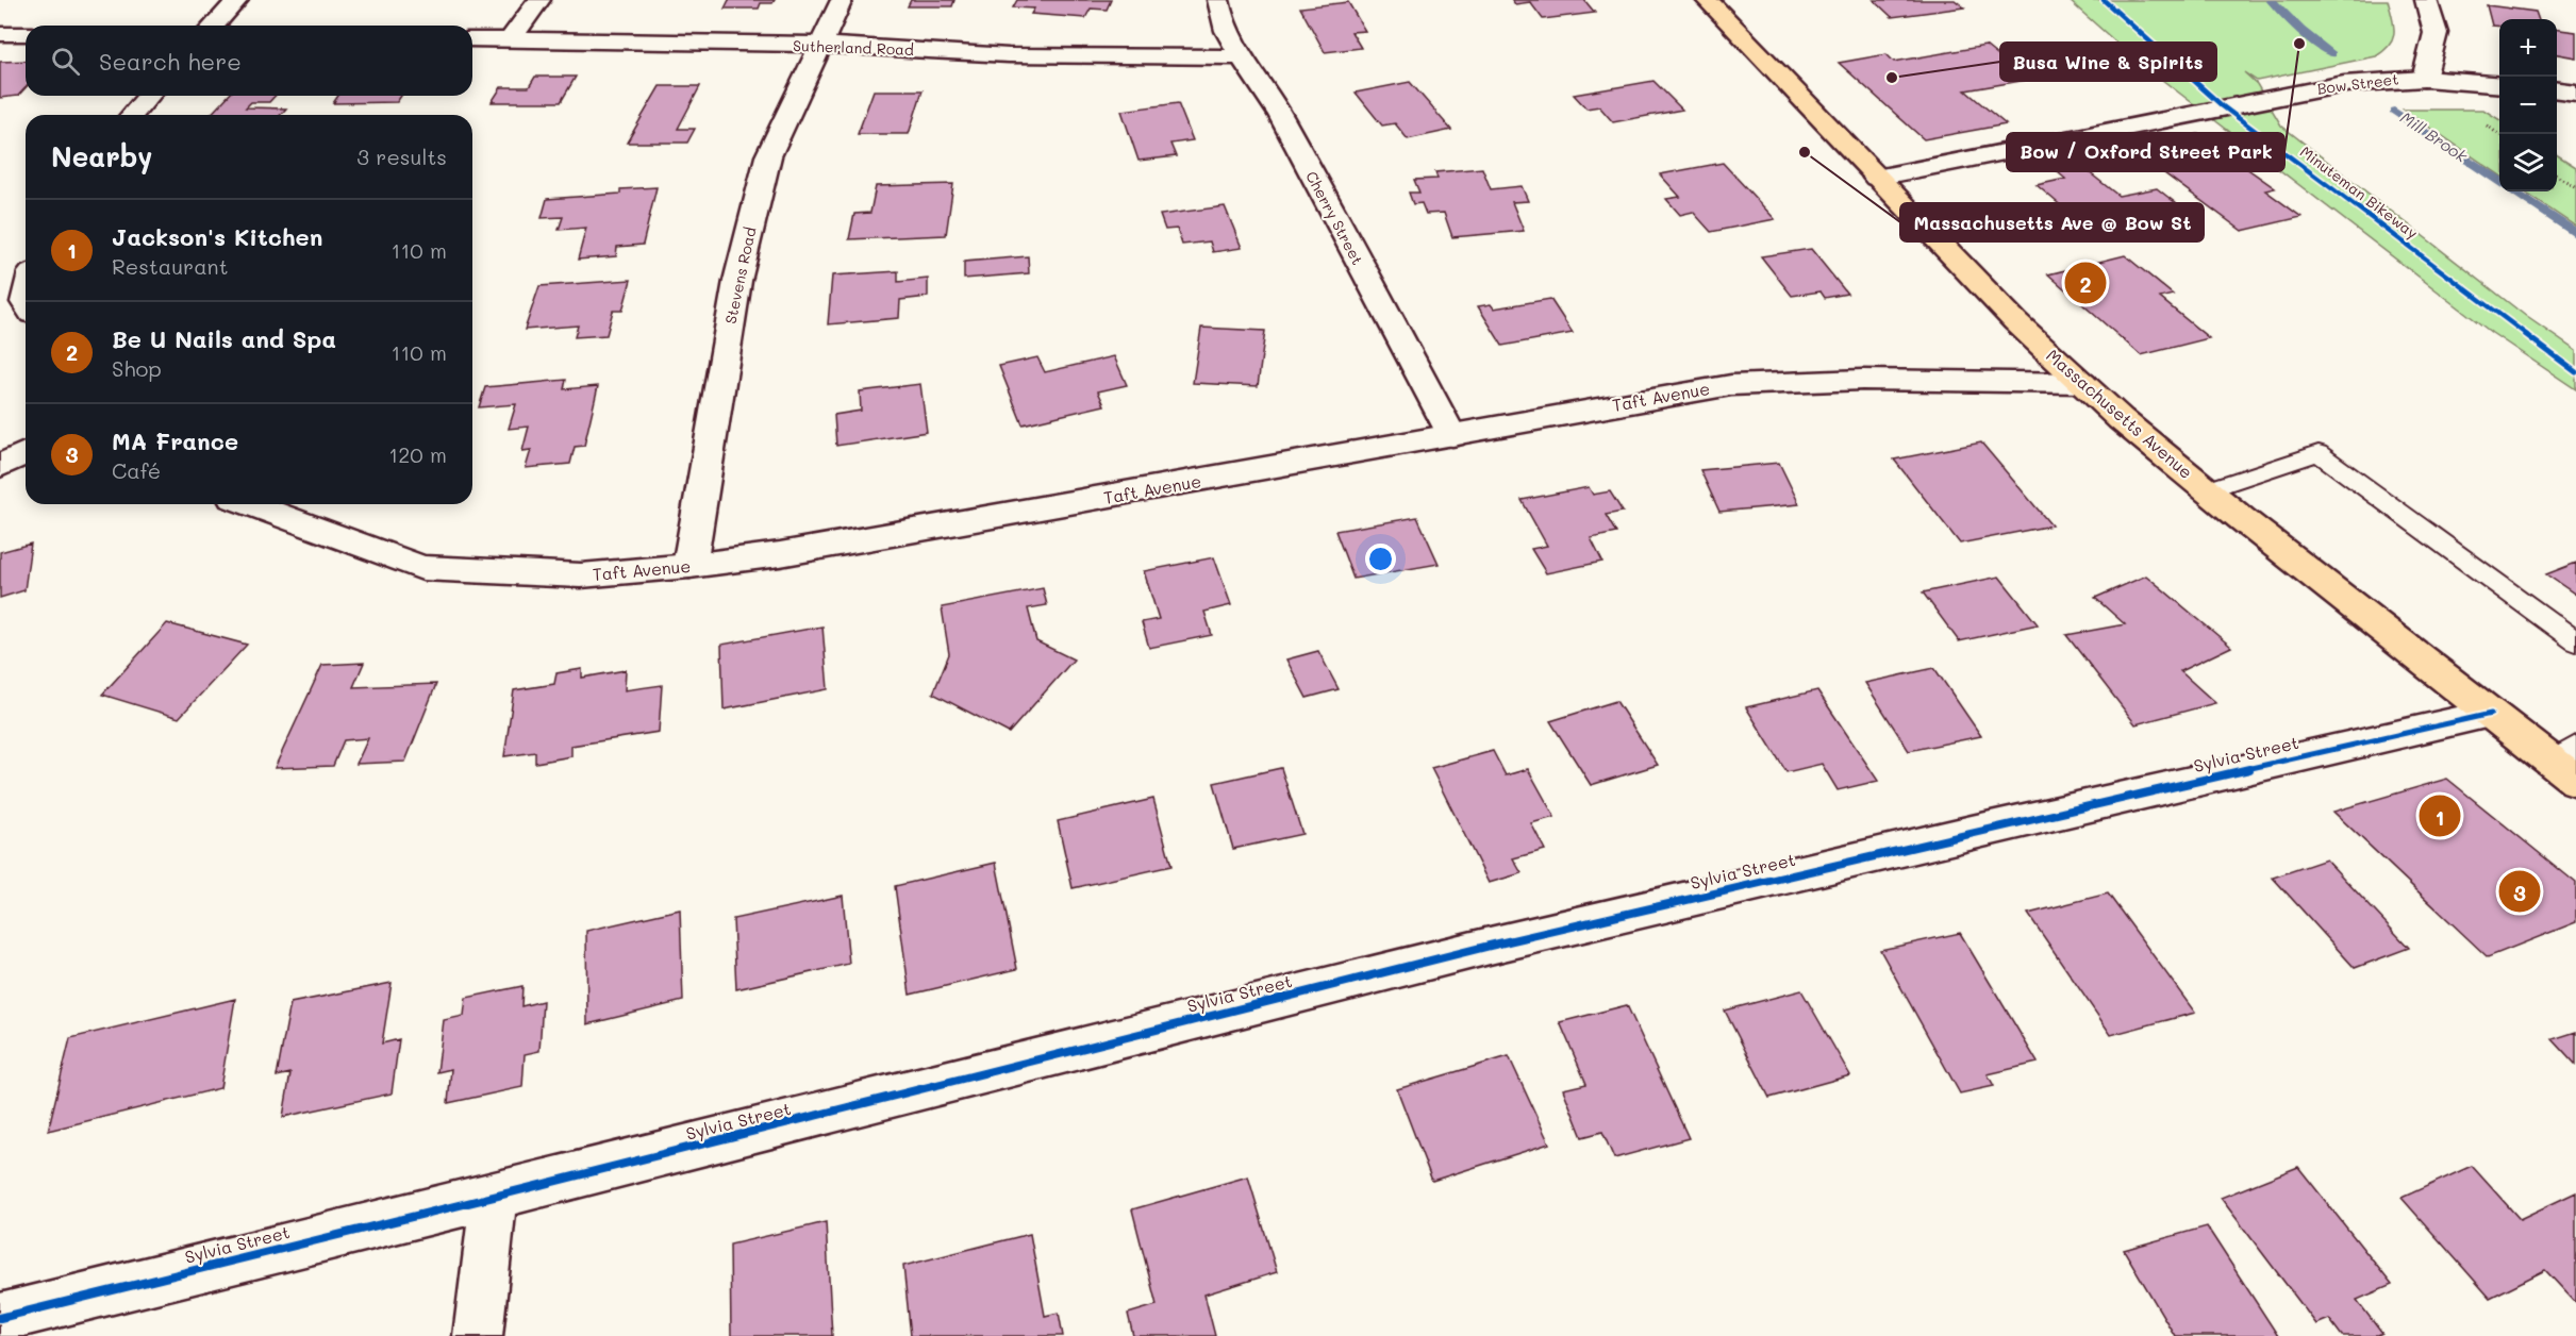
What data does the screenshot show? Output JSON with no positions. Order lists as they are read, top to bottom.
{
  "streets": {
    "main road": ["Massachusetts Avenue"],
    "street": [
      "Sutherland Road",
      "Bow Street",
      "Cherry Street",
      "Stevens Road",
      "Taft Avenue",
      "Sylvia Street"
    ],
    "cycle path": ["Minuteman Bikeway"]
  },
  "crossings": [
    ["Sutherland Road", "Cherry Street"],
    ["Sutherland Road", "Stevens Road"],
    ["Bow Street", "Massachusetts Avenue"],
    ["Cherry Street", "Taft Avenue"],
    ["Stevens Road", "Taft Avenue"],
    ["Taft Avenue", "Massachusetts Avenue"],
    ["Massachusetts Avenue", "Sylvia Street"]
  ],
  "water": ["Mill Brook"],
  "places": ["Bow / Oxford Street Park", "Busa Wine & Spirits", "Massachusetts Ave @ Bow St"],
  "page": {
    "map_buttons": ["+", "−"],
    "search": "Search here",
    "heading": ["Nearby", "3 results"],
    "list": [
      {
        "mark": "1",
        "name": "Jackson's Kitchen",
        "note": "Restaurant",
        "value": "110 m"
      },
      {
        "mark": "2",
        "name": "Be U Nails and Spa",
        "note": "Shop",
        "value": "110 m"
      },
      {
        "mark": "3",
        "name": "MA France",
        "note": "Café",
        "value": "120 m"
      }
    ],
    "pins": ["2", "1", "3"]
  }
}
